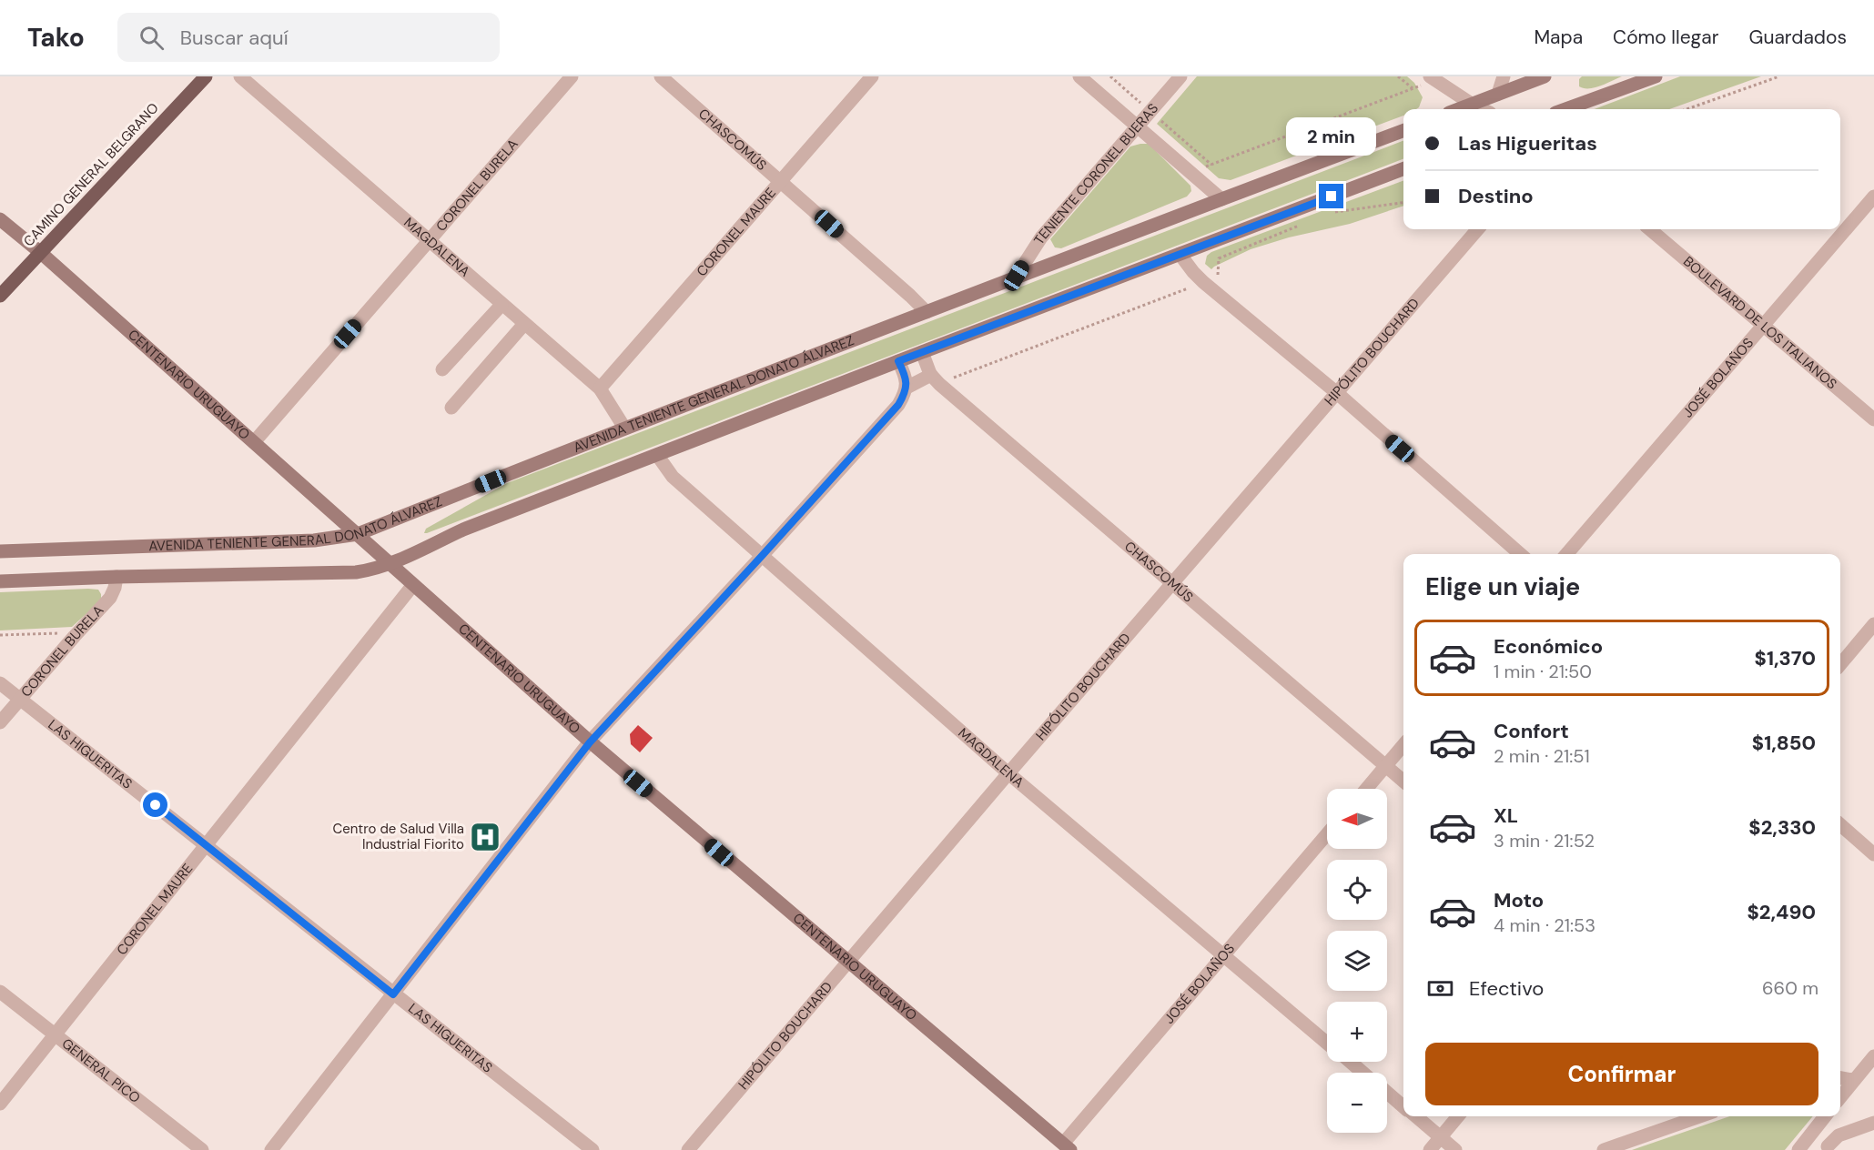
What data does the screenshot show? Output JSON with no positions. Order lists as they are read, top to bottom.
{
  "streets": {
    "main road": ["CAMINO GENERAL BELGRANO", "CENTENARIO URUGUAYO", "AVENIDA TENIENTE GENERAL DONATO ÁLVAREZ"],
    "street": [
      "CHASCOMÚS",
      "TENIENTE CORONEL BUERAS",
      "CORONEL BURELA",
      "CORONEL MAURE",
      "MAGDALENA",
      "BOULEVARD DE LOS ITALIANOS",
      "HIPÓLITO BOUCHARD",
      "JOSÉ BOLAÑOS",
      "LAS HIGUERITAS",
      "GENERAL PICO"
    ]
  },
  "crossings": [
    ["CHASCOMÚS", "CORONEL MAURE"],
    ["CHASCOMÚS", "HIPÓLITO BOUCHARD"],
    ["CHASCOMÚS", "AVENIDA TENIENTE GENERAL DONATO ÁLVAREZ"],
    ["CAMINO GENERAL BELGRANO", "CENTENARIO URUGUAYO"],
    ["TENIENTE CORONEL BUERAS", "AVENIDA TENIENTE GENERAL DONATO ÁLVAREZ"],
    ["CORONEL BURELA", "MAGDALENA"],
    ["CORONEL BURELA", "CENTENARIO URUGUAYO"],
    ["CORONEL BURELA", "LAS HIGUERITAS"],
    ["CORONEL MAURE", "MAGDALENA"],
    ["CORONEL MAURE", "CENTENARIO URUGUAYO"],
    ["CORONEL MAURE", "LAS HIGUERITAS"],
    ["CORONEL MAURE", "GENERAL PICO"],
    ["MAGDALENA", "HIPÓLITO BOUCHARD"],
    ["MAGDALENA", "JOSÉ BOLAÑOS"],
    ["MAGDALENA", "AVENIDA TENIENTE GENERAL DONATO ÁLVAREZ"],
    ["BOULEVARD DE LOS ITALIANOS", "JOSÉ BOLAÑOS"],
    ["HIPÓLITO BOUCHARD", "CENTENARIO URUGUAYO"],
    ["JOSÉ BOLAÑOS", "CENTENARIO URUGUAYO"],
    ["CENTENARIO URUGUAYO", "AVENIDA TENIENTE GENERAL DONATO ÁLVAREZ"]
  ],
  "places": {
    "hospital": ["Centro de Salud Villa Industrial Fiorito"]
  },
  "north": "left",
  "page": {
    "header": "Tako",
    "search": "Buscar aquí",
    "nav": ["Mapa", "Cómo llegar", "Guardados"],
    "banner": ["Las Higueritas", "Destino"],
    "bubble": "2 min",
    "heading": "Elige un viaje",
    "list": [
      {
        "name": "Económico",
        "note": "1 min · 21:50",
        "value": "$1,370"
      },
      {
        "name": "Confort",
        "note": "2 min · 21:51",
        "value": "$1,850"
      },
      {
        "name": "XL",
        "note": "3 min · 21:52",
        "value": "$2,330"
      },
      {
        "name": "Moto",
        "note": "4 min · 21:53",
        "value": "$2,490"
      }
    ],
    "map_buttons": ["+", "−"],
    "pay": ["Efectivo", "660 m"],
    "buttons": "Confirmar"
  }
}
